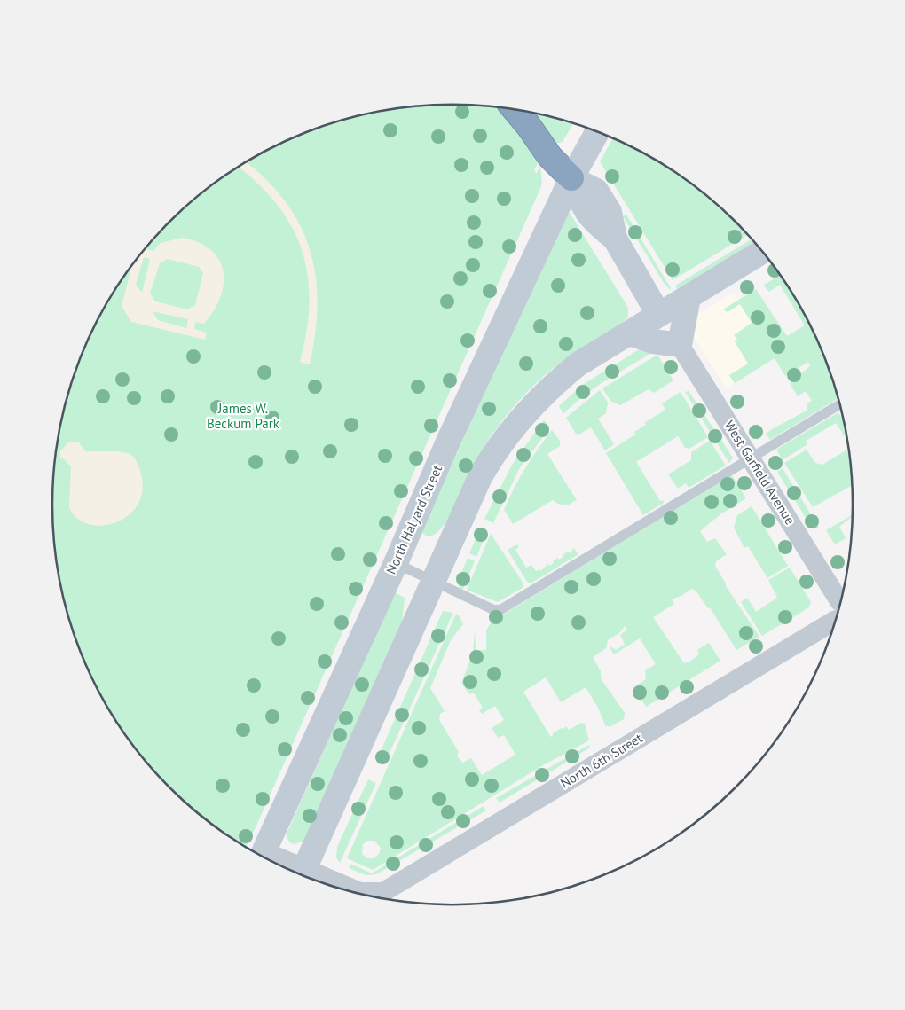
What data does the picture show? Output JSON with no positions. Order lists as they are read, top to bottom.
{
  "streets": {
    "main road": ["North Halyard Street"],
    "street": ["West Garfield Avenue", "North 6th Street"]
  },
  "parks": ["James W. Beckum Park"]
}
